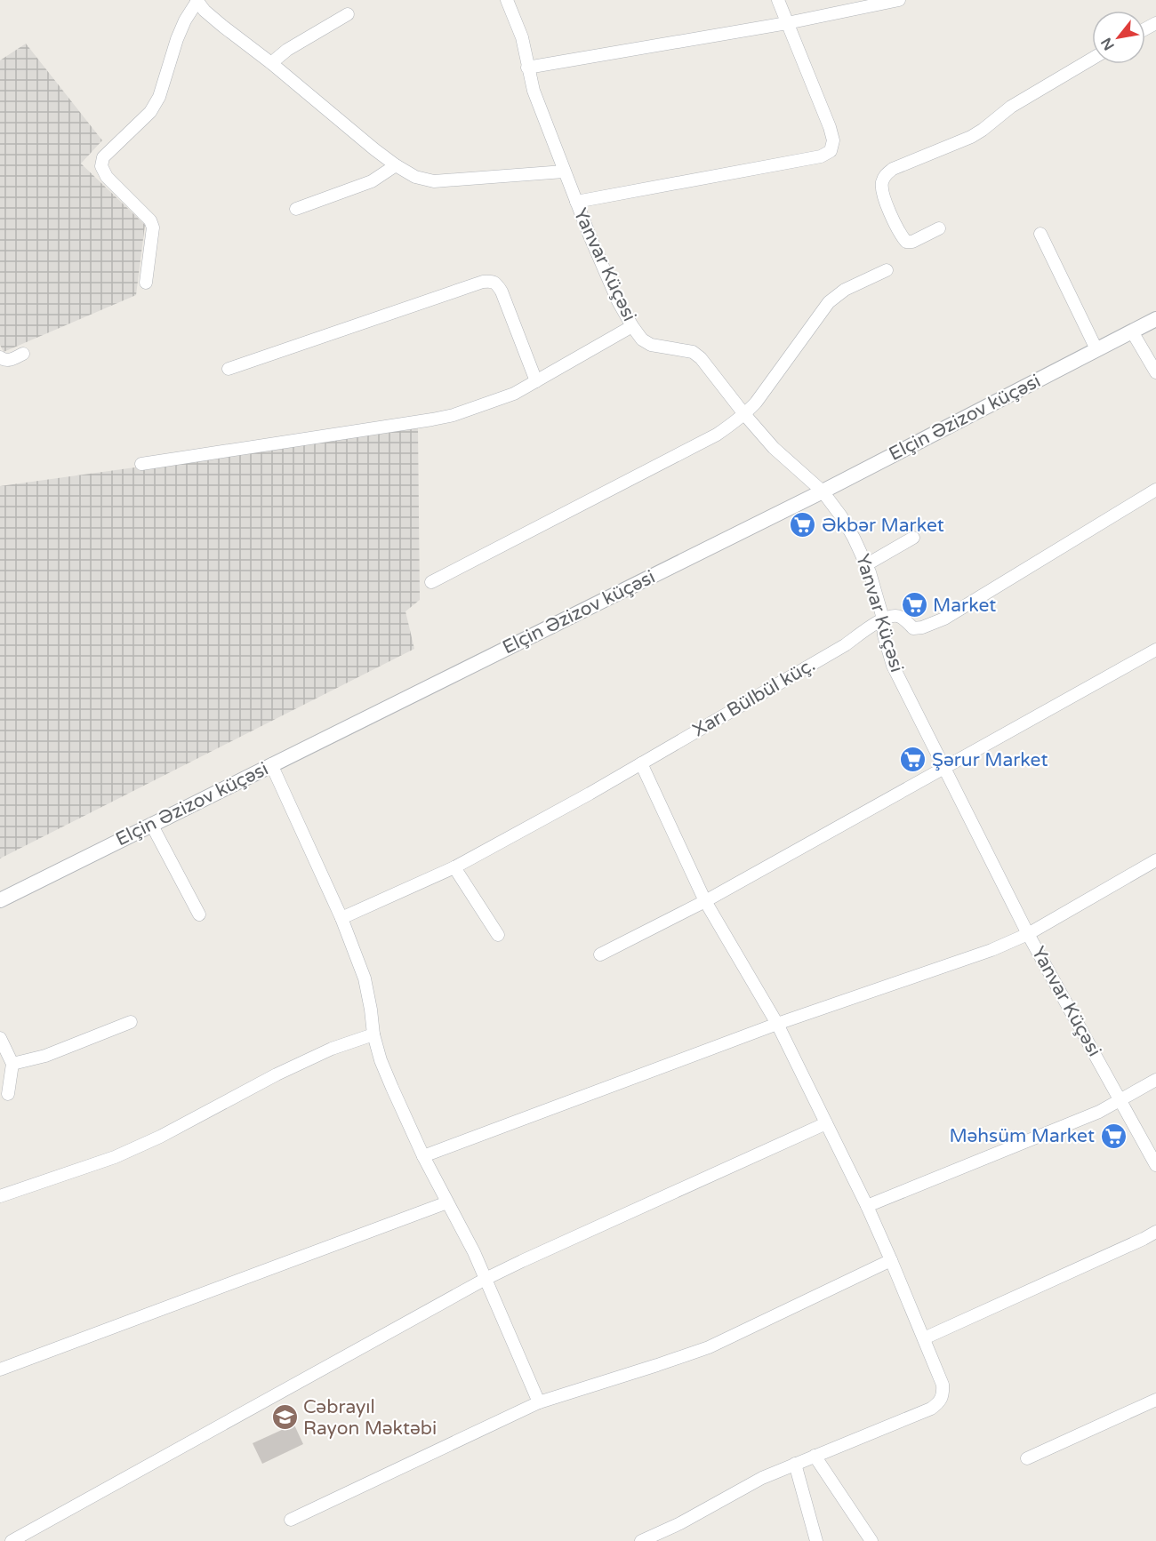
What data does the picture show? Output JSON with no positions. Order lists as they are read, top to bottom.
{
  "streets": {
    "street": ["Yanvar Küçəsi", "Elçin Əzizov küçəsi", "Xarı Bülbül küç."]
  },
  "crossings": [
    ["Yanvar Küçəsi", "Elçin Əzizov küçəsi"],
    ["Yanvar Küçəsi", "Xarı Bülbül küç."]
  ],
  "places": {
    "supermarket": [
      "Əkbər Market",
      "Market",
      "Şərur Market",
      "Məhsüm Market"
    ],
    "school or university": ["Cəbrayıl Rayon Məktəbi"]
  },
  "north": "bottom left"
}
